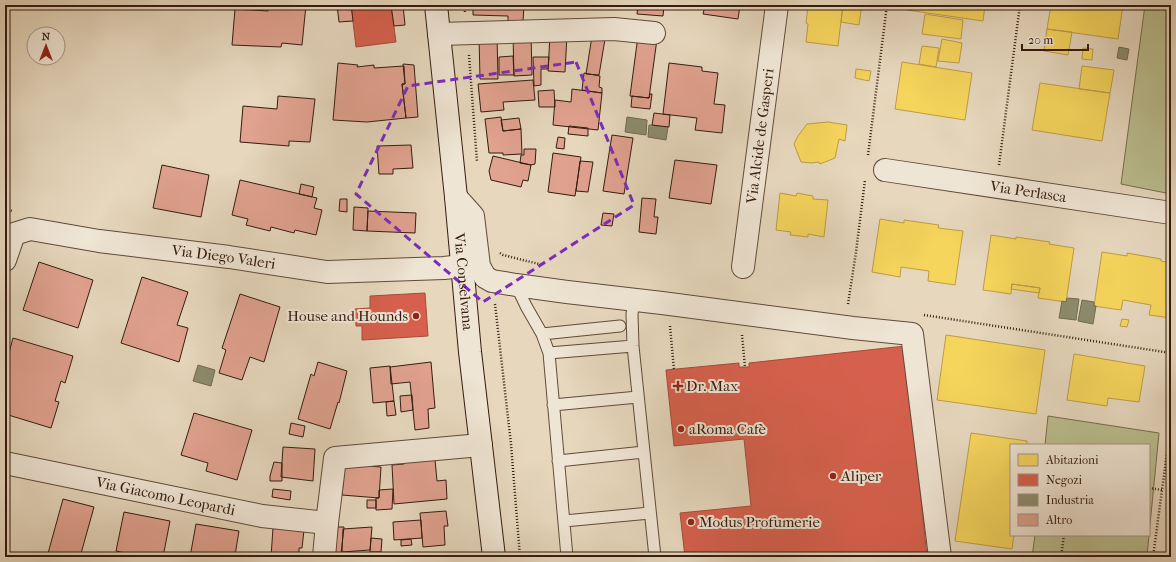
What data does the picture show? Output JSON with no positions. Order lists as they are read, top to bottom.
{
  "streets": {
    "street": [
      "Via Alcide de Gasperi",
      "Via Perlasca",
      "Via Diego Valeri",
      "Via Conselvana",
      "Via Giacomo Leopardi"
    ]
  },
  "crossings": [
    ["Via Diego Valeri", "Via Conselvana"]
  ],
  "places": {
    "other": [
      "House and Hounds",
      "aRoma Cafè",
      "Aliper",
      "Modus Profumerie"
    ],
    "health": ["Dr. Max"]
  },
  "legend": [
    "Abitazioni",
    "Negozi",
    "Industria",
    "Altro"
  ],
  "scale_bar": "20 m",
  "north": "top"
}
